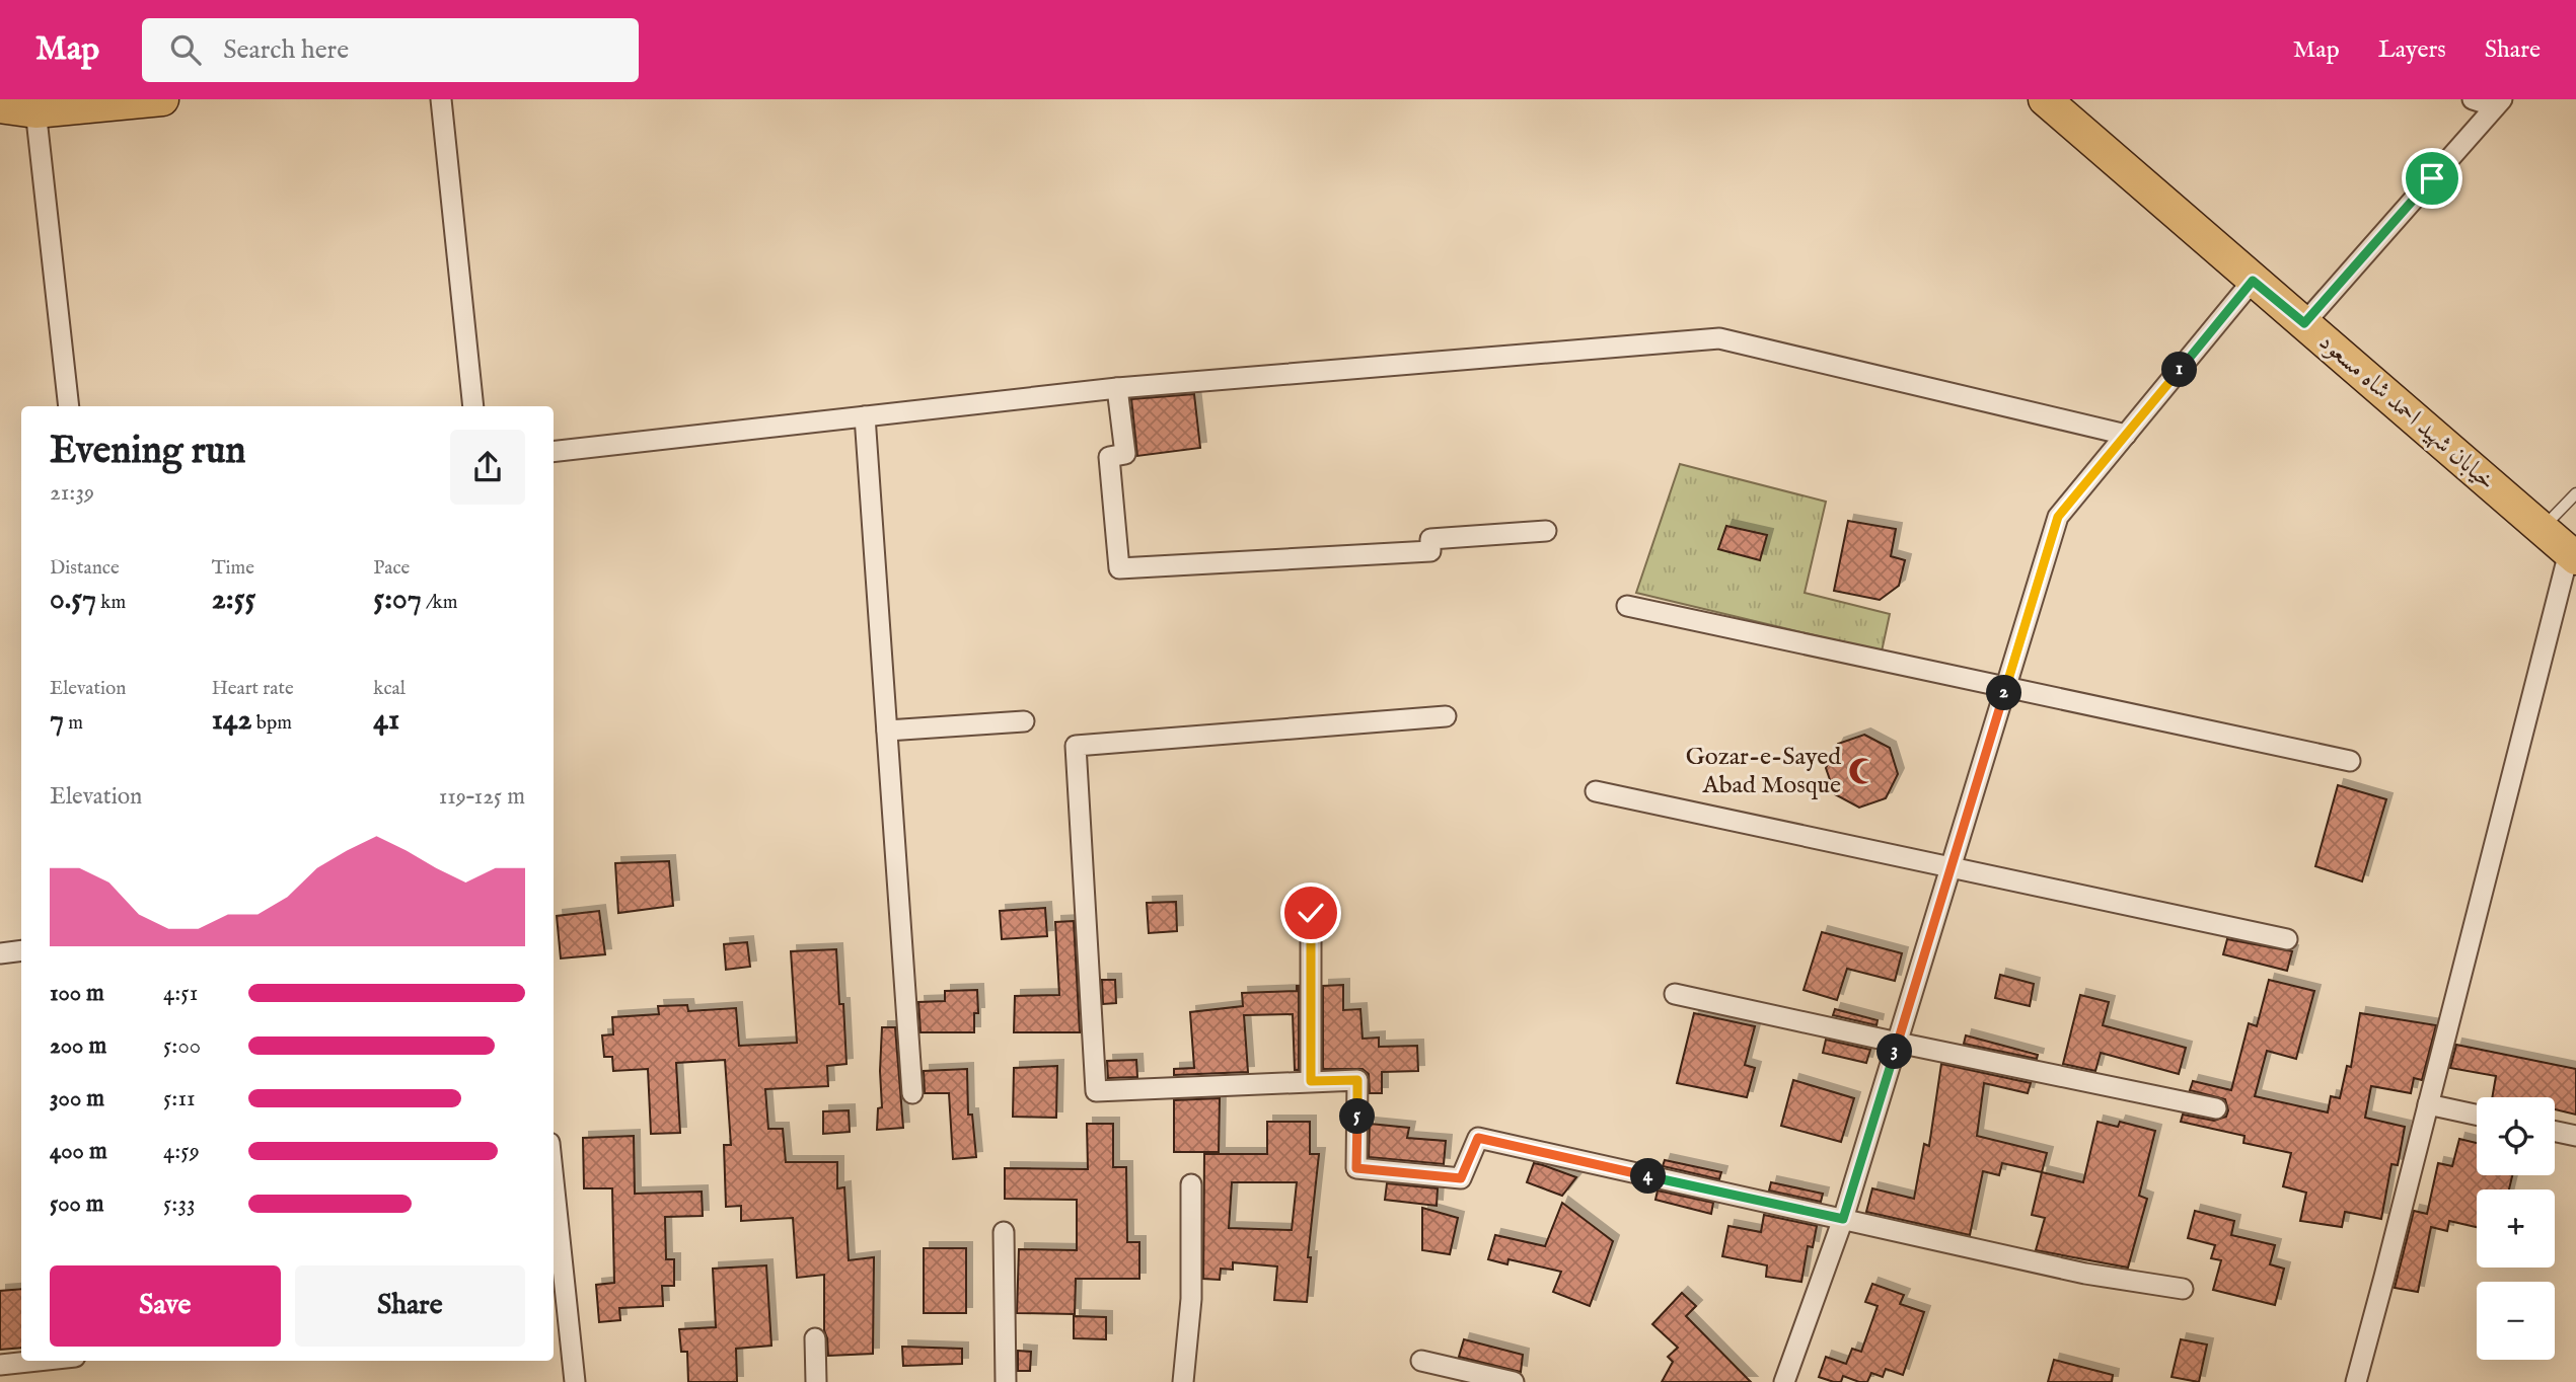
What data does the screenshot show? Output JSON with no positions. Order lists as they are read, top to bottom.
{
  "streets": {
    "main road": ["خیابان شهید احمد شاه مسعود"]
  },
  "places": {
    "mosque": ["Gozar-e-Sayed Abad Mosque"]
  },
  "page": {
    "header": "Map",
    "search": "Search here",
    "nav": ["Map", "Layers", "Share"],
    "pins": [
      "1",
      "2",
      "3",
      "5",
      "4"
    ],
    "heading": ["Evening run", "21:39"],
    "stats": [
      ["Distance", "0.57 km"],
      ["Time", "2:55"],
      ["Pace", "5:07 /km"],
      ["Elevation", "7 m"],
      ["Heart rate", "142 bpm"],
      ["kcal", "41"]
    ],
    "chart": ["Elevation", "119–125 m"],
    "list": [
      {
        "name": "100 m",
        "note": "4:51"
      },
      {
        "name": "200 m",
        "note": "5:00"
      },
      {
        "name": "300 m",
        "note": "5:11"
      },
      {
        "name": "400 m",
        "note": "4:59"
      },
      {
        "name": "500 m",
        "note": "5:33"
      }
    ],
    "map_buttons": ["+", "−"],
    "buttons": ["Save", "Share"]
  }
}
